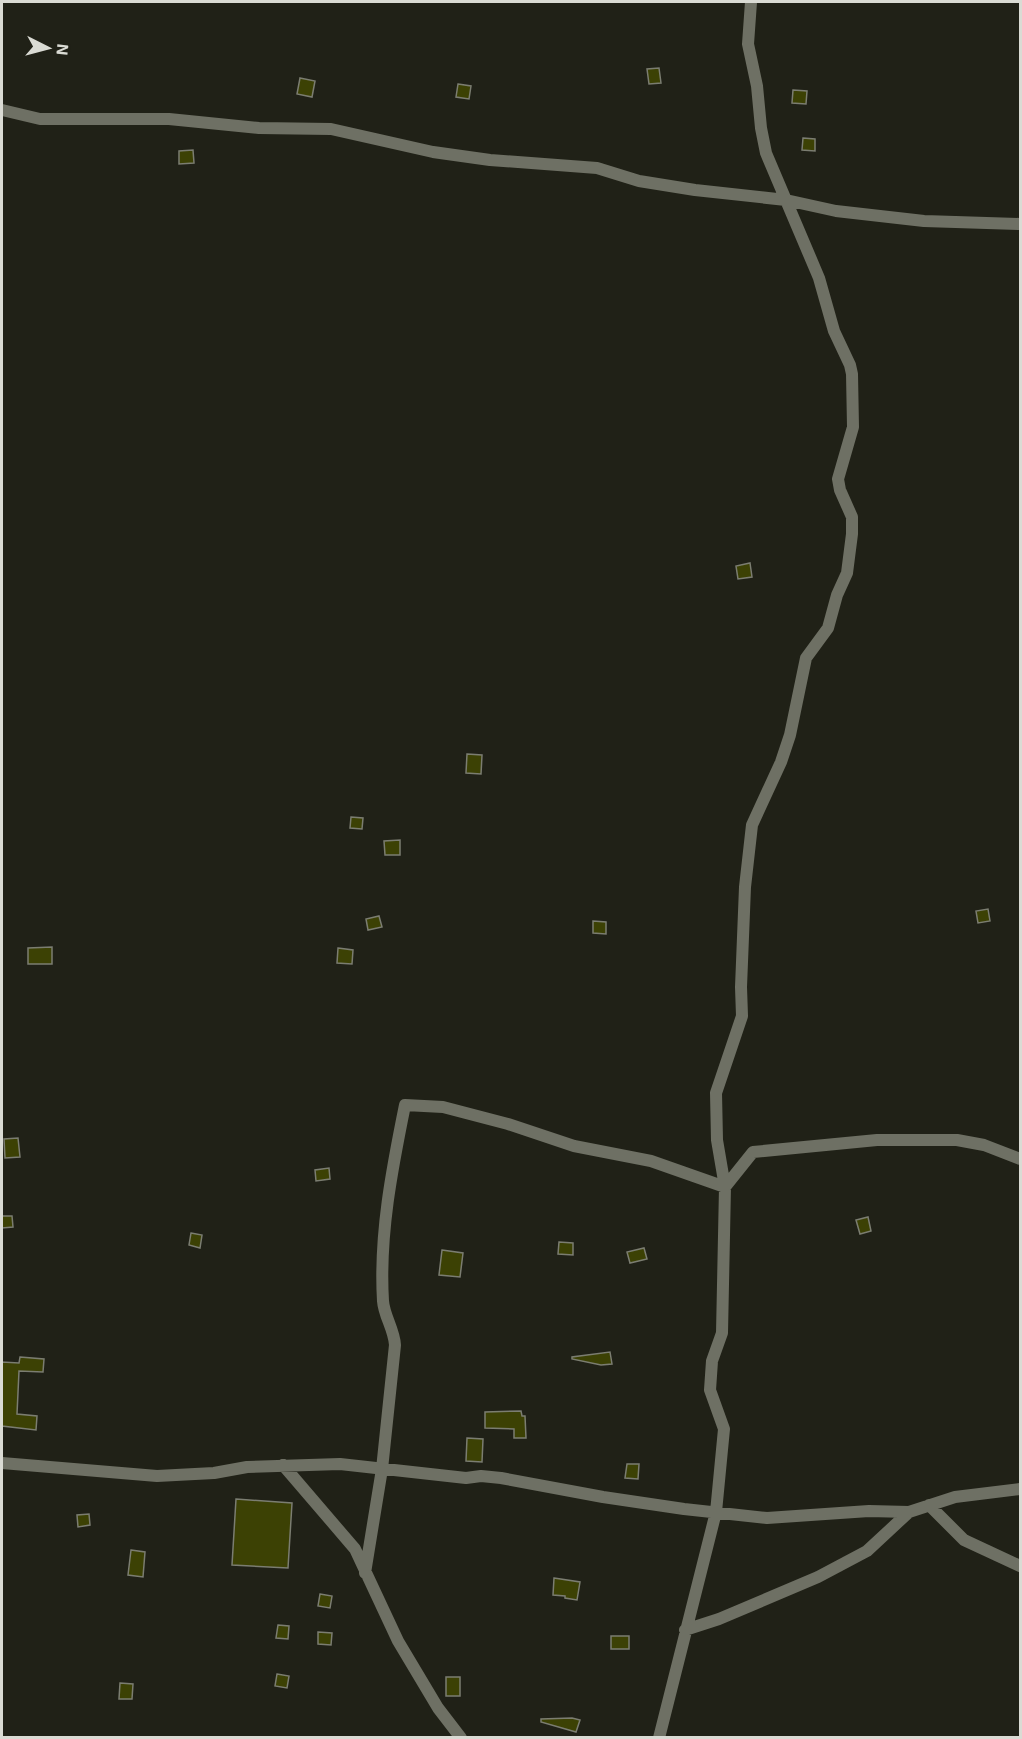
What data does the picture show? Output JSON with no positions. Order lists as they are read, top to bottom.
{
  "north": "right"
}
